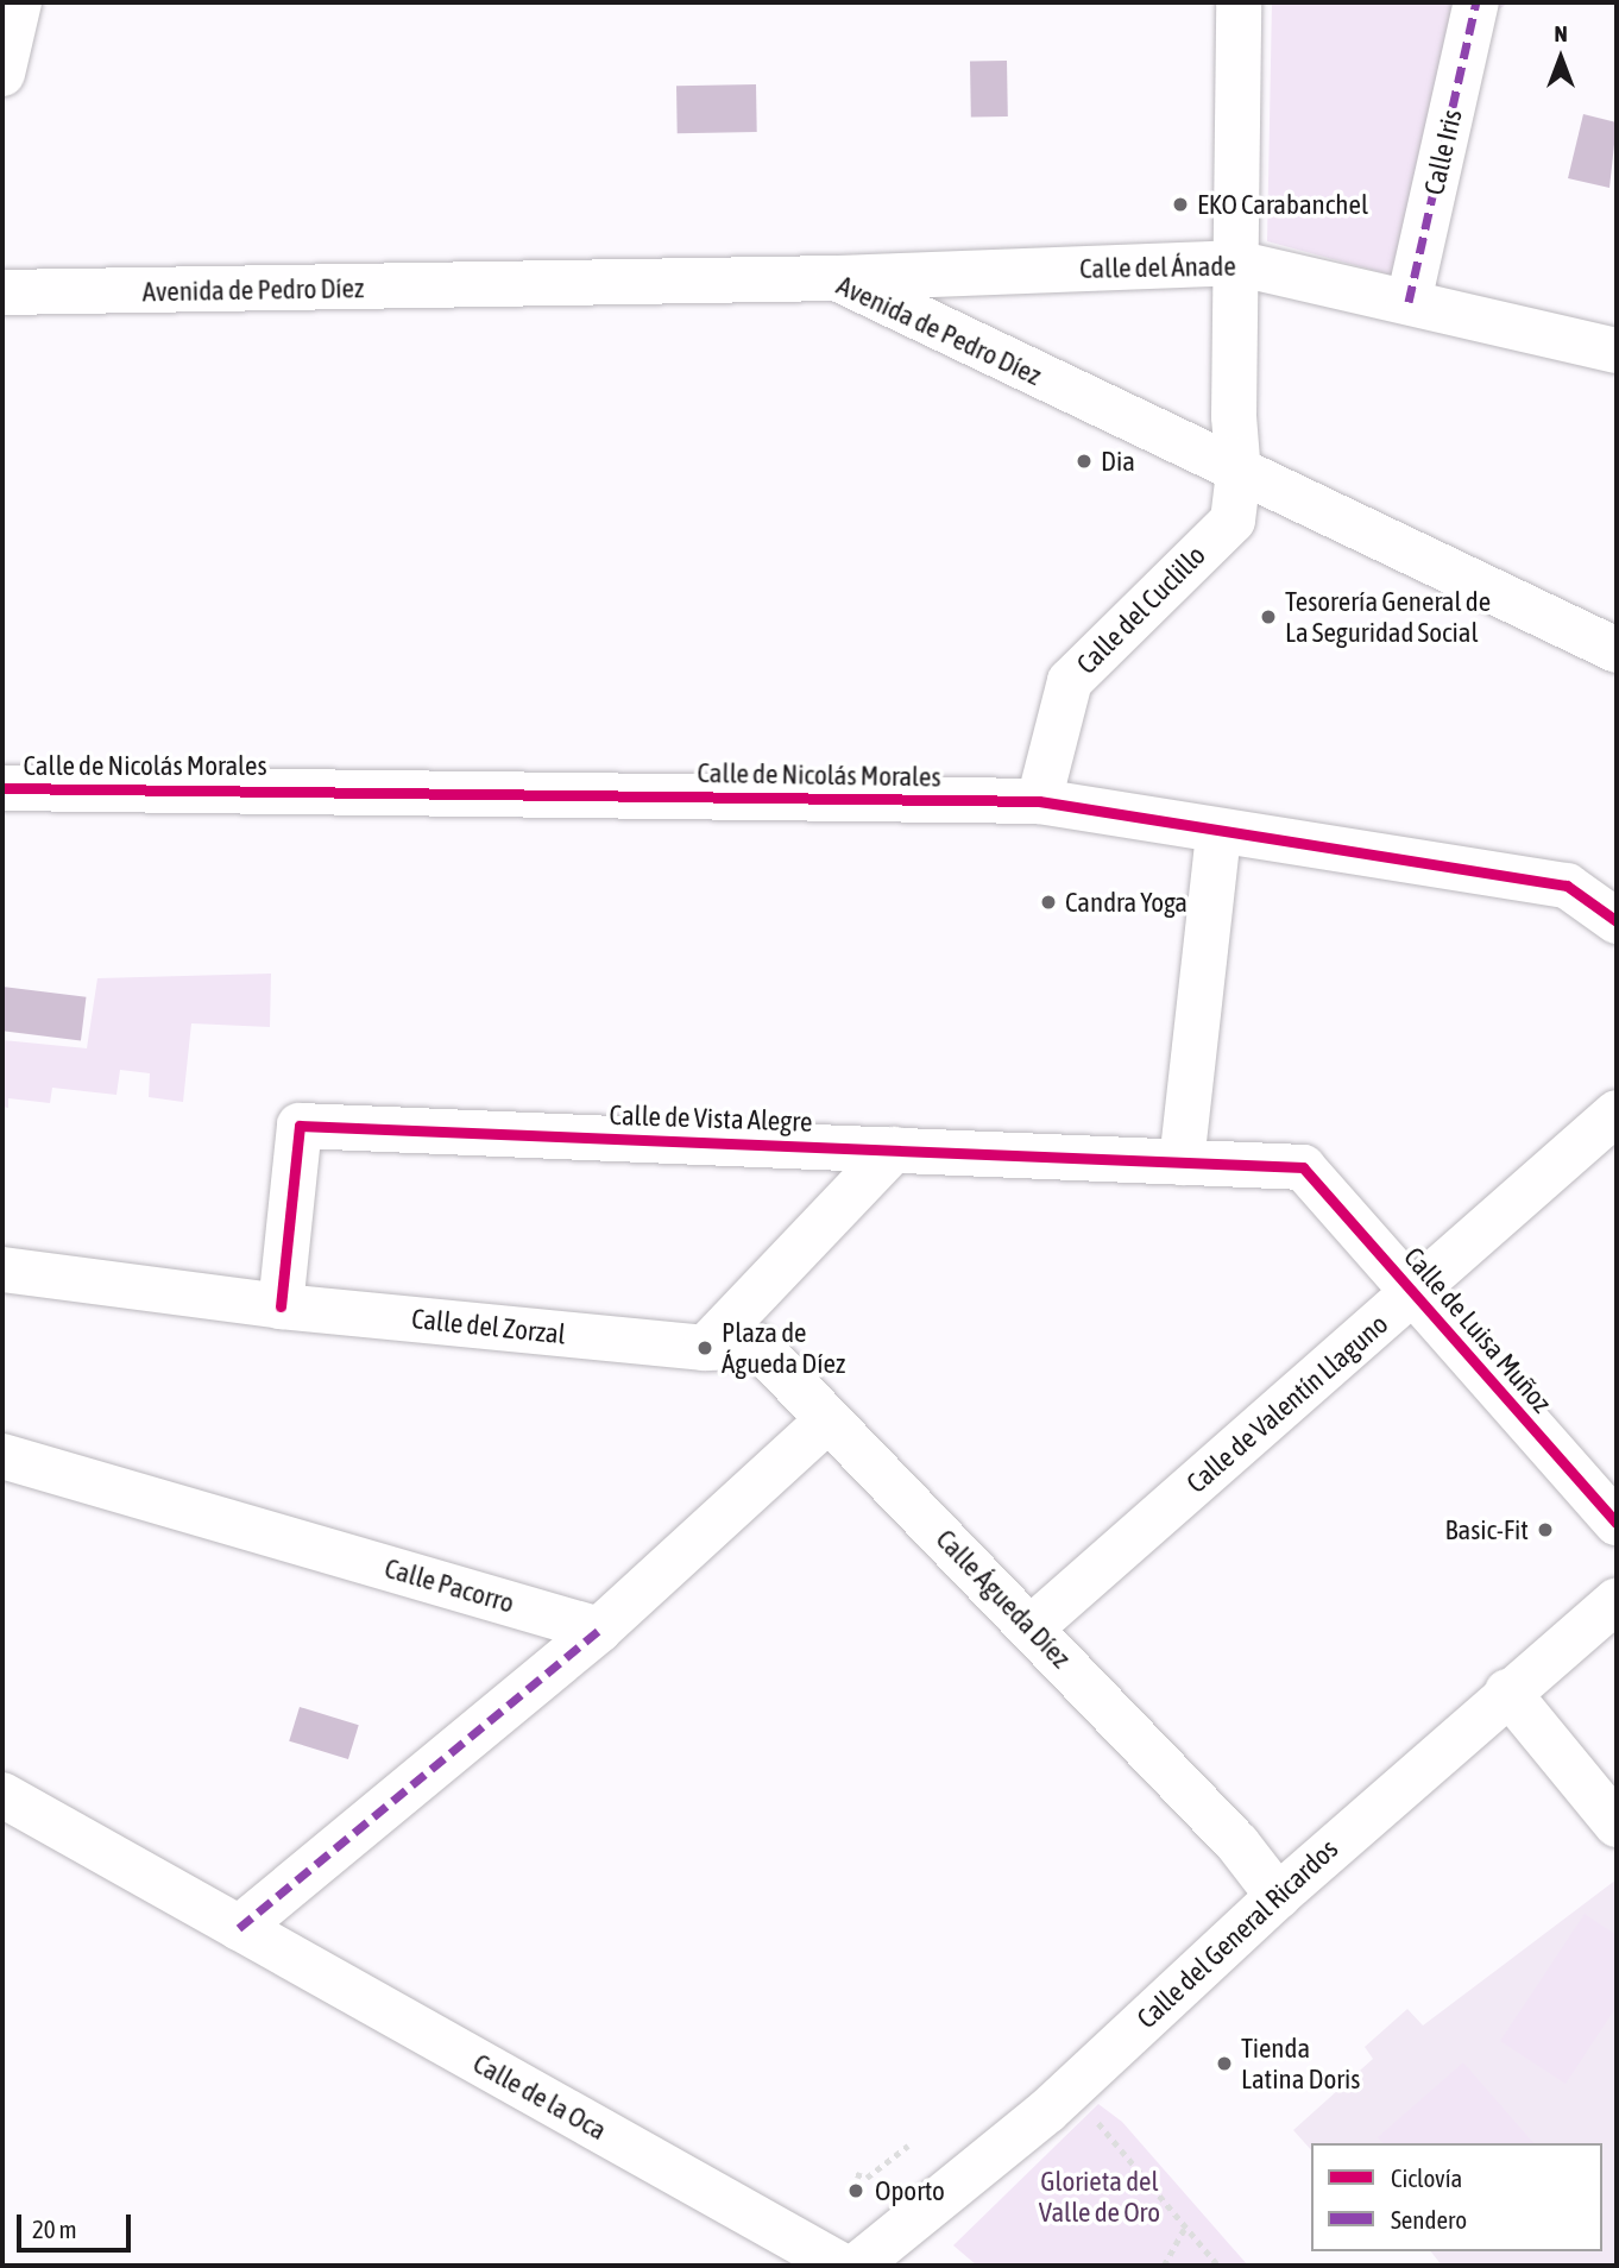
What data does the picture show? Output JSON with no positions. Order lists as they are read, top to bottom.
{
  "streets": {
    "street": [
      "Calle Iris",
      "Calle del Ánade",
      "Avenida de Pedro Díez",
      "Calle del Cuclillo",
      "Calle de Nicolás Morales",
      "Calle de Vista Alegre",
      "Calle del Zorzal",
      "Calle de Luisa Muñoz",
      "Calle de Valentín Llaguno",
      "Calle Pacorro",
      "Calle Águeda Díez",
      "Calle del General Ricardos",
      "Calle de la Oca"
    ]
  },
  "crossings": [
    ["Calle Iris", "Calle del Ánade"],
    ["Calle del Ánade", "Avenida de Pedro Díez"],
    ["Calle del Ánade", "Calle del Cuclillo"],
    ["Avenida de Pedro Díez", "Calle del Cuclillo"],
    ["Calle del Cuclillo", "Calle de Nicolás Morales"],
    ["Calle de Vista Alegre", "Calle del Zorzal"],
    ["Calle de Vista Alegre", "Calle de Luisa Muñoz"],
    ["Calle del Zorzal", "Calle Águeda Díez"],
    ["Calle de Luisa Muñoz", "Calle de Valentín Llaguno"],
    ["Calle de Valentín Llaguno", "Calle Águeda Díez"],
    ["Calle Águeda Díez", "Calle del General Ricardos"]
  ],
  "parks": ["Glorieta del Valle de Oro"],
  "places": [
    "EKO Carabanchel",
    "Dia",
    "Tesorería General de La Seguridad Social",
    "Candra Yoga",
    "Plaza de Águeda Díez",
    "Basic-Fit",
    "Tienda Latina Doris",
    "Oporto"
  ],
  "legend": ["Ciclovía", "Sendero"],
  "scale_bar": "20 m",
  "north": "top"
}
